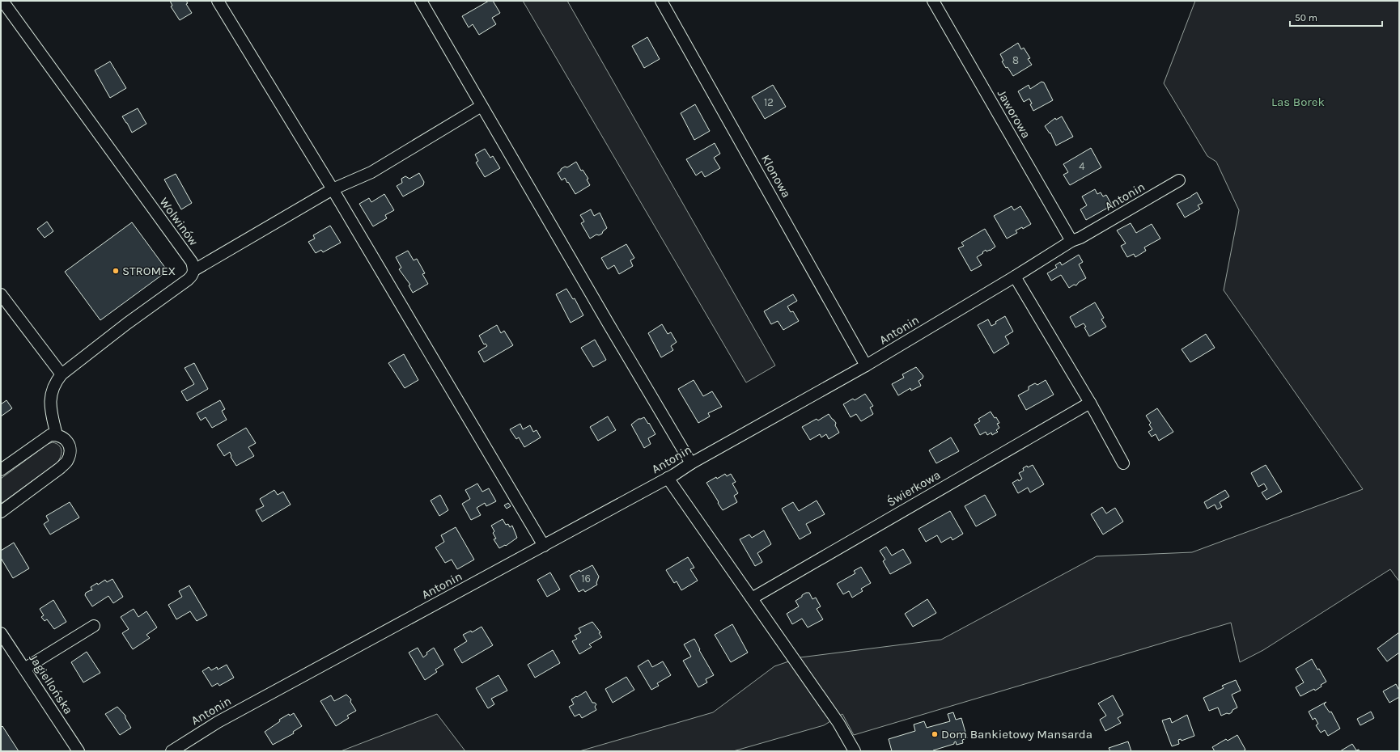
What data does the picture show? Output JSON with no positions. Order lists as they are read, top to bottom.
{
  "streets": {
    "street": [
      "Jaworowa",
      "Klonowa",
      "Antonin",
      "Wolwinów",
      "Świerkowa",
      "Jagiellońska"
    ]
  },
  "crossings": [
    ["Jaworowa", "Antonin"],
    ["Klonowa", "Antonin"]
  ],
  "parks": ["Las Borek"],
  "places": ["STROMEX", "Dom Bankietowy Mansarda"],
  "house_numbers": [
    "8",
    "12",
    "4",
    "16"
  ],
  "scale_bar": "50 m"
}
